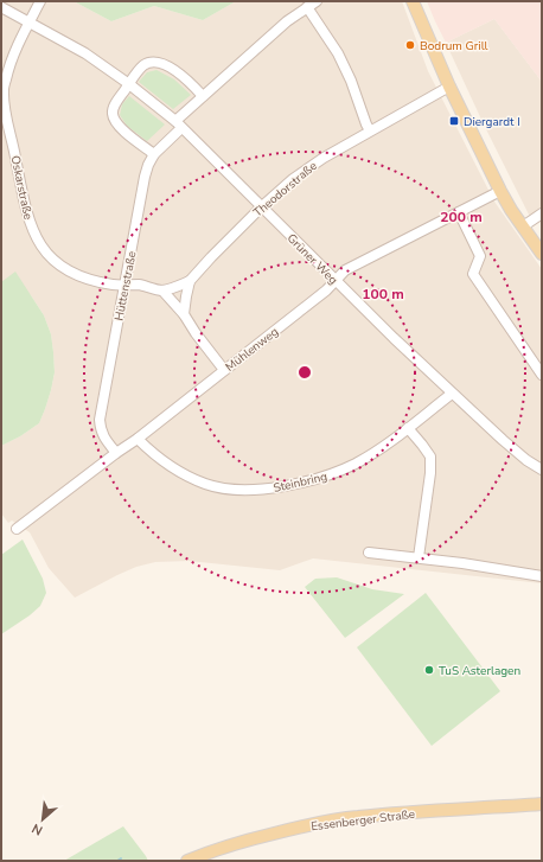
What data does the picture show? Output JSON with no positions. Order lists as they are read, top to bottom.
{
  "streets": {
    "main road": ["Essenberger Straße"],
    "street": [
      "Oskarstraße",
      "Theodorstraße",
      "Grüner Weg",
      "Hüttenstraße",
      "Mühlenweg",
      "Steinbring"
    ]
  },
  "crossings": [
    ["Oskarstraße", "Grüner Weg"],
    ["Oskarstraße", "Hüttenstraße"],
    ["Theodorstraße", "Grüner Weg"],
    ["Grüner Weg", "Hüttenstraße"],
    ["Grüner Weg", "Mühlenweg"],
    ["Grüner Weg", "Steinbring"],
    ["Hüttenstraße", "Mühlenweg"],
    ["Mühlenweg", "Steinbring"]
  ],
  "places": {
    "other": ["Bodrum Grill", "TuS Asterlagen"],
    "transit": ["Diergardt I"]
  },
  "north": "bottom left",
  "rings": ["200 m", "100 m"]
}
